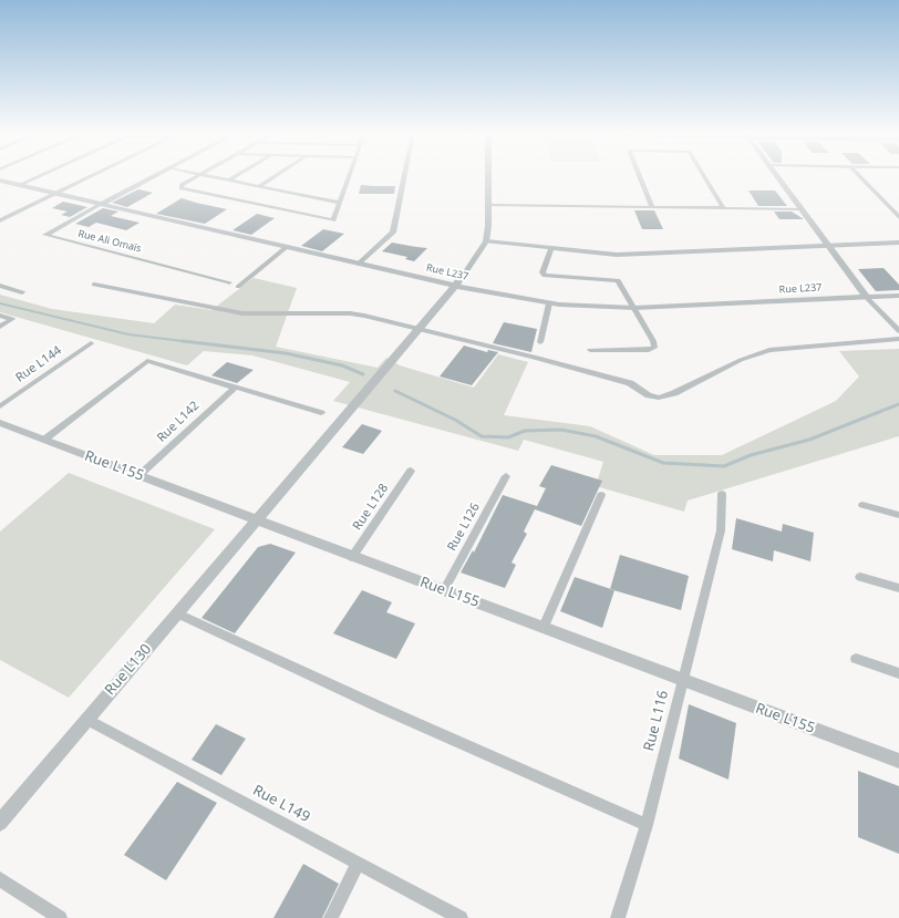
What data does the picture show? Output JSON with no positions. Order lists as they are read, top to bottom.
{
  "streets": {
    "street": [
      "Rue Ali Omaïs",
      "Rue L237",
      "Rue L144",
      "Rue L142",
      "Rue L155",
      "Rue L128",
      "Rue L126",
      "Rue L130",
      "Rue L116",
      "Rue L149"
    ]
  },
  "crossings": [
    ["Rue Ali Omaïs", "Rue L237"],
    ["Rue L237", "Rue L130"],
    ["Rue L142", "Rue L155"],
    ["Rue L155", "Rue L128"],
    ["Rue L155", "Rue L126"],
    ["Rue L155", "Rue L130"],
    ["Rue L155", "Rue L116"],
    ["Rue L130", "Rue L149"]
  ]
}
